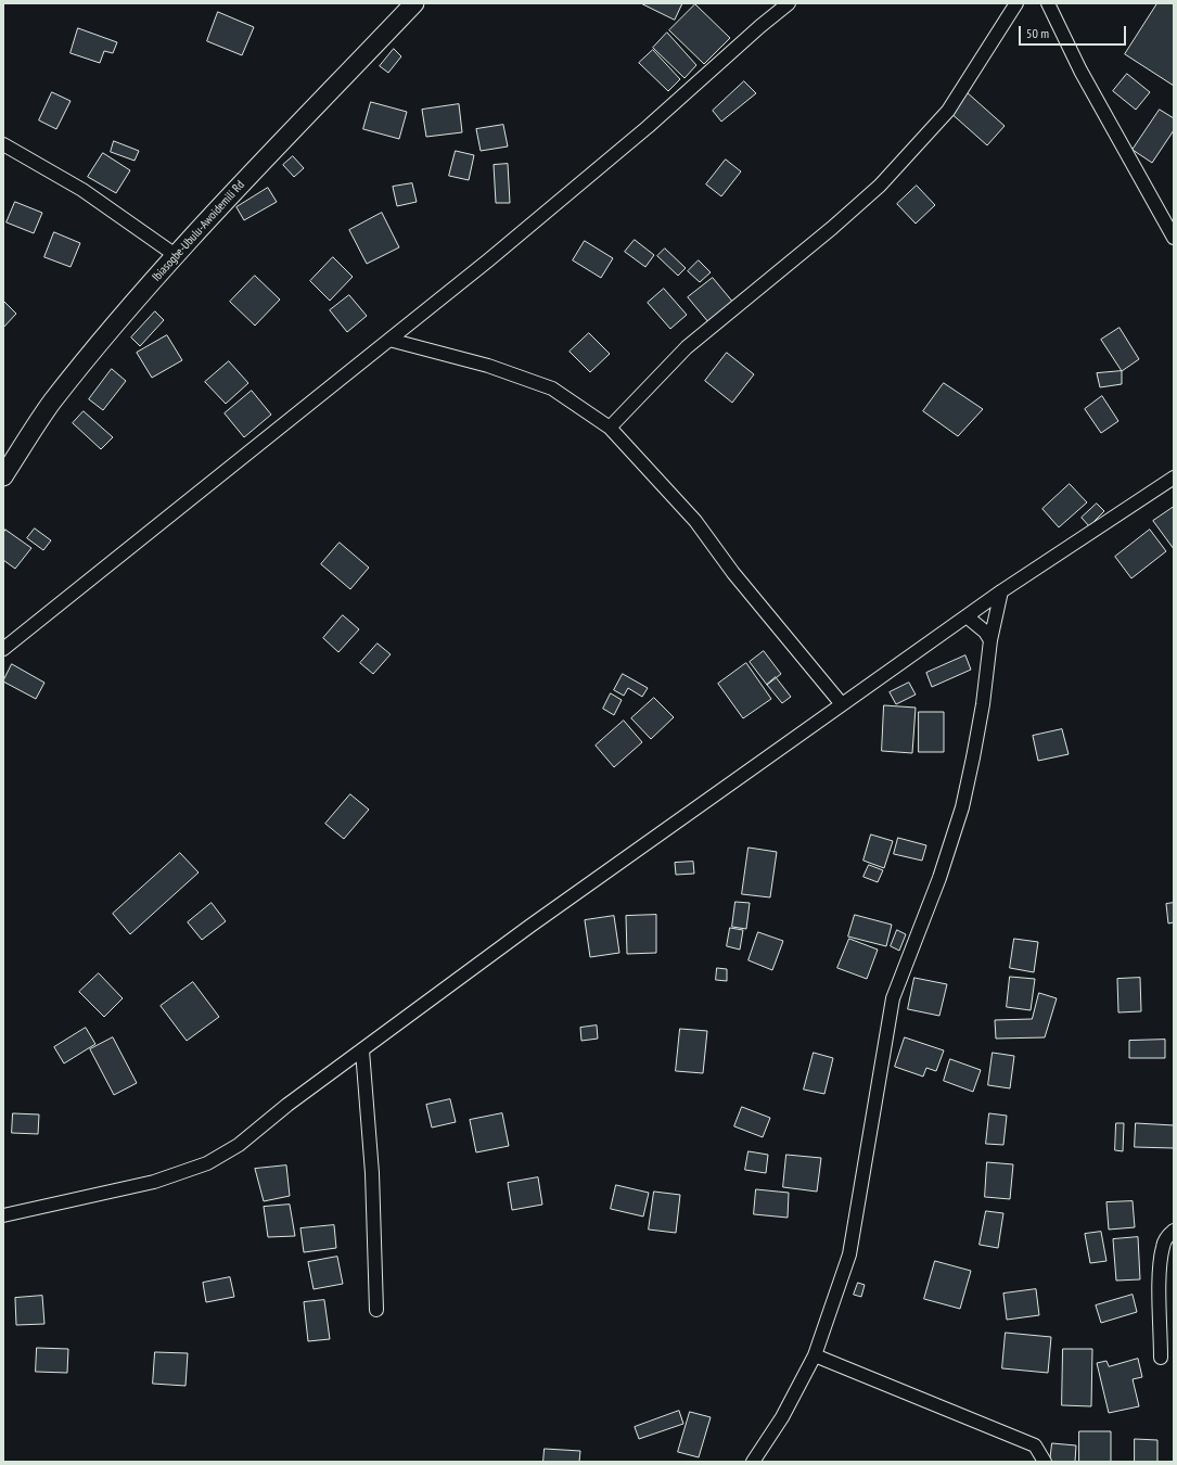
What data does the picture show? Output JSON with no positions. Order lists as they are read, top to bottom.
{
  "streets": {
    "street": ["Ibiasogbe-Ubulu-Awoidemili Rd"]
  },
  "scale_bar": "50 m"
}
